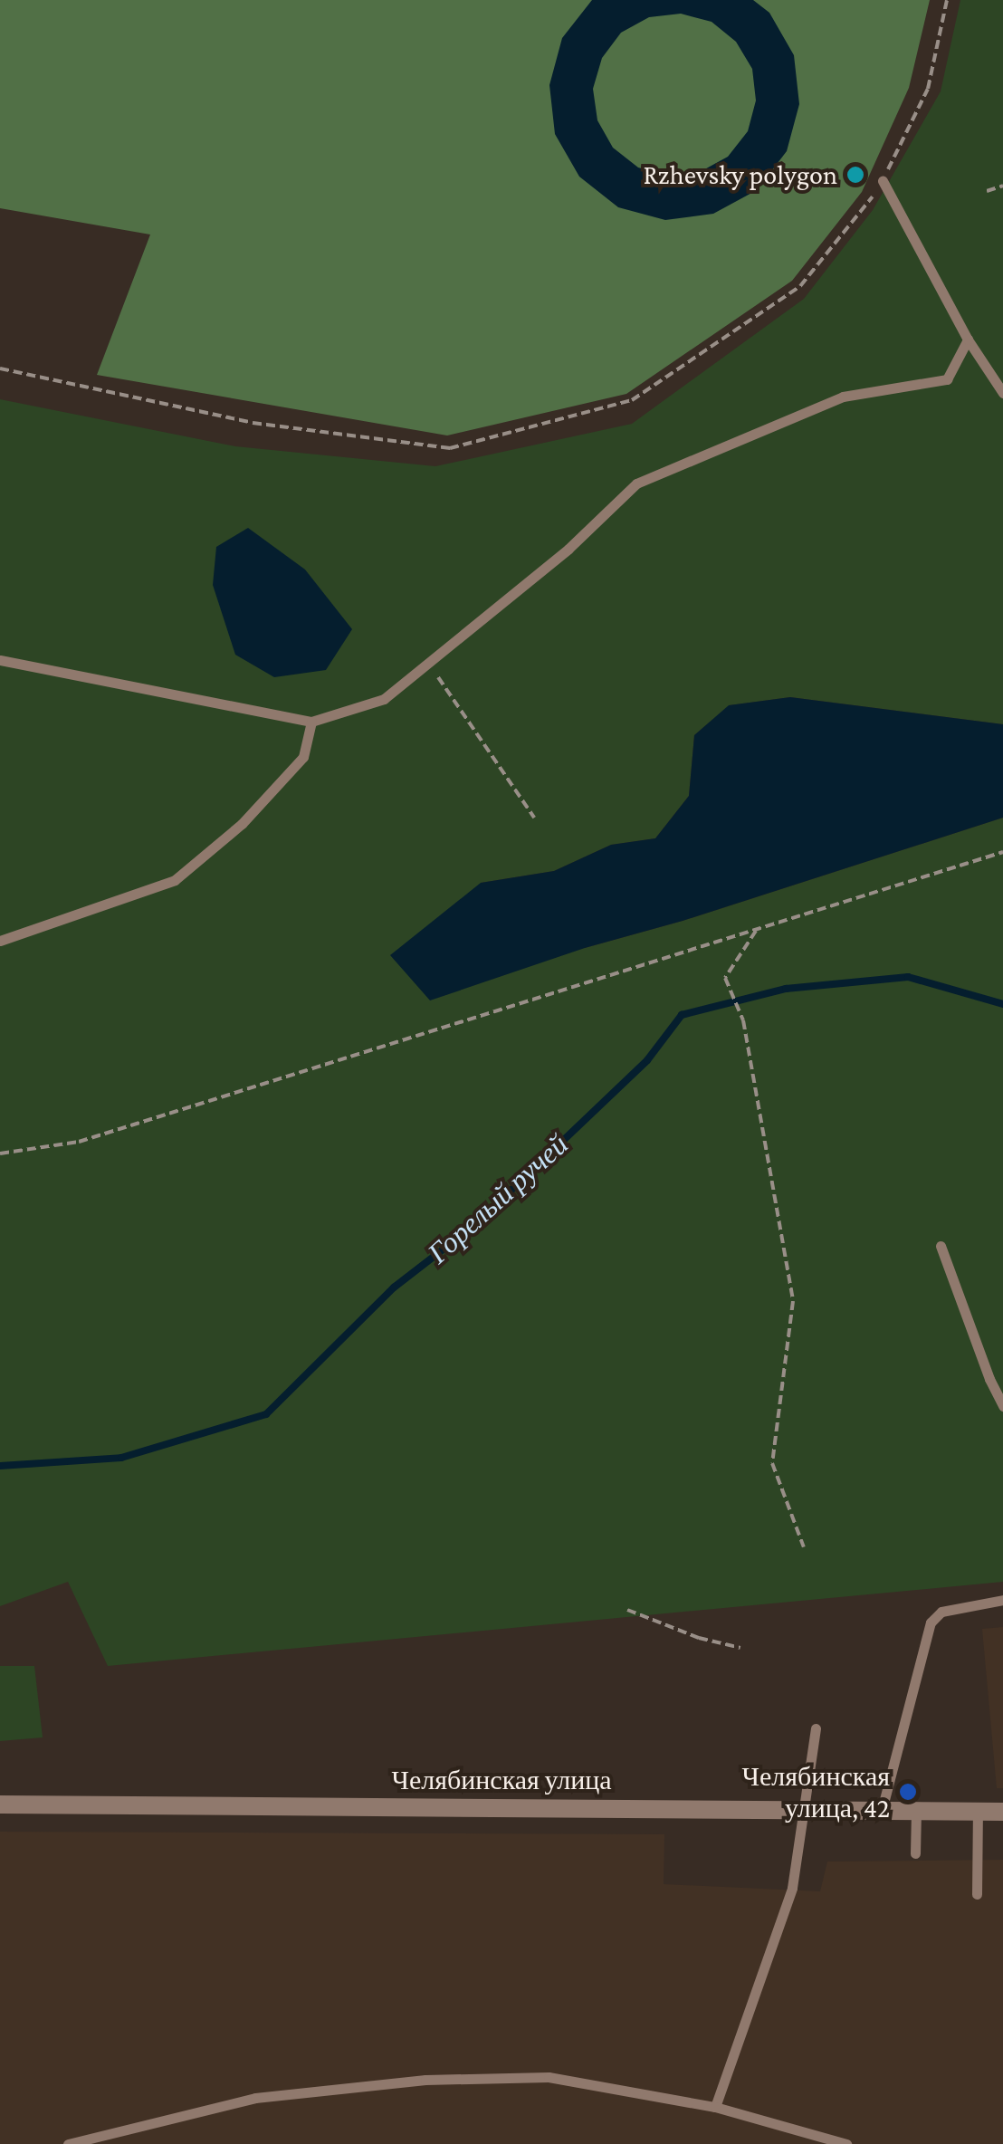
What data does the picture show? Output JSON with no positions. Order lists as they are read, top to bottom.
{
  "streets": {
    "street": ["Челябинская улица"]
  },
  "water": ["Горелый ручей"],
  "places": ["Rzhevsky polygon", "Челябинская улица, 42"]
}
